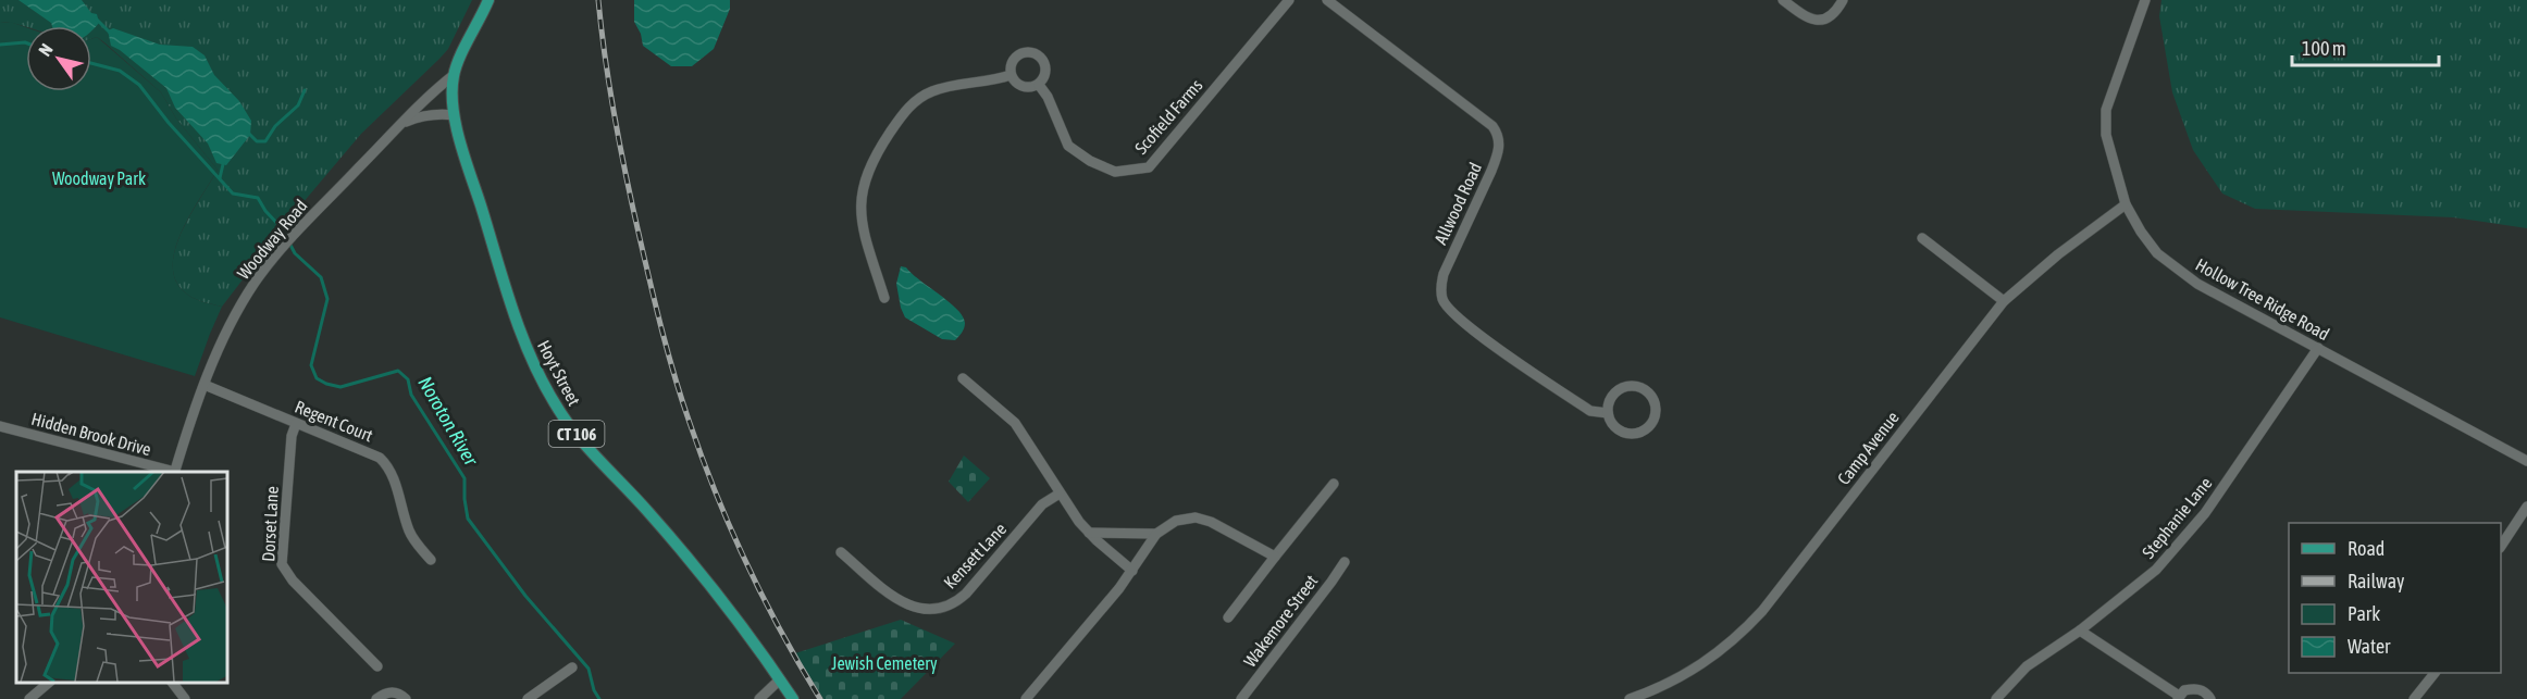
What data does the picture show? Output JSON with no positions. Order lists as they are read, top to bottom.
{
  "streets": {
    "main road": ["Hoyt Street", "CT 106"],
    "street": [
      "Scofield Farms",
      "Allwood Road",
      "Woodway Road",
      "Hollow Tree Ridge Road",
      "Regent Court",
      "Hidden Brook Drive",
      "Camp Avenue",
      "Stephanie Lane",
      "Dorset Lane",
      "Kensett Lane",
      "Wakemore Street"
    ]
  },
  "crossings": [
    ["Woodway Road", "Hoyt Street"],
    ["Woodway Road", "Regent Court"],
    ["Hollow Tree Ridge Road", "Camp Avenue"],
    ["Hollow Tree Ridge Road", "Stephanie Lane"],
    ["Regent Court", "Dorset Lane"]
  ],
  "water": ["Noroton River"],
  "parks": ["Woodway Park", "Jewish Cemetery"],
  "legend": [
    "Road",
    "Railway",
    "Park",
    "Water"
  ],
  "scale_bar": "100 m",
  "north": "top left"
}
